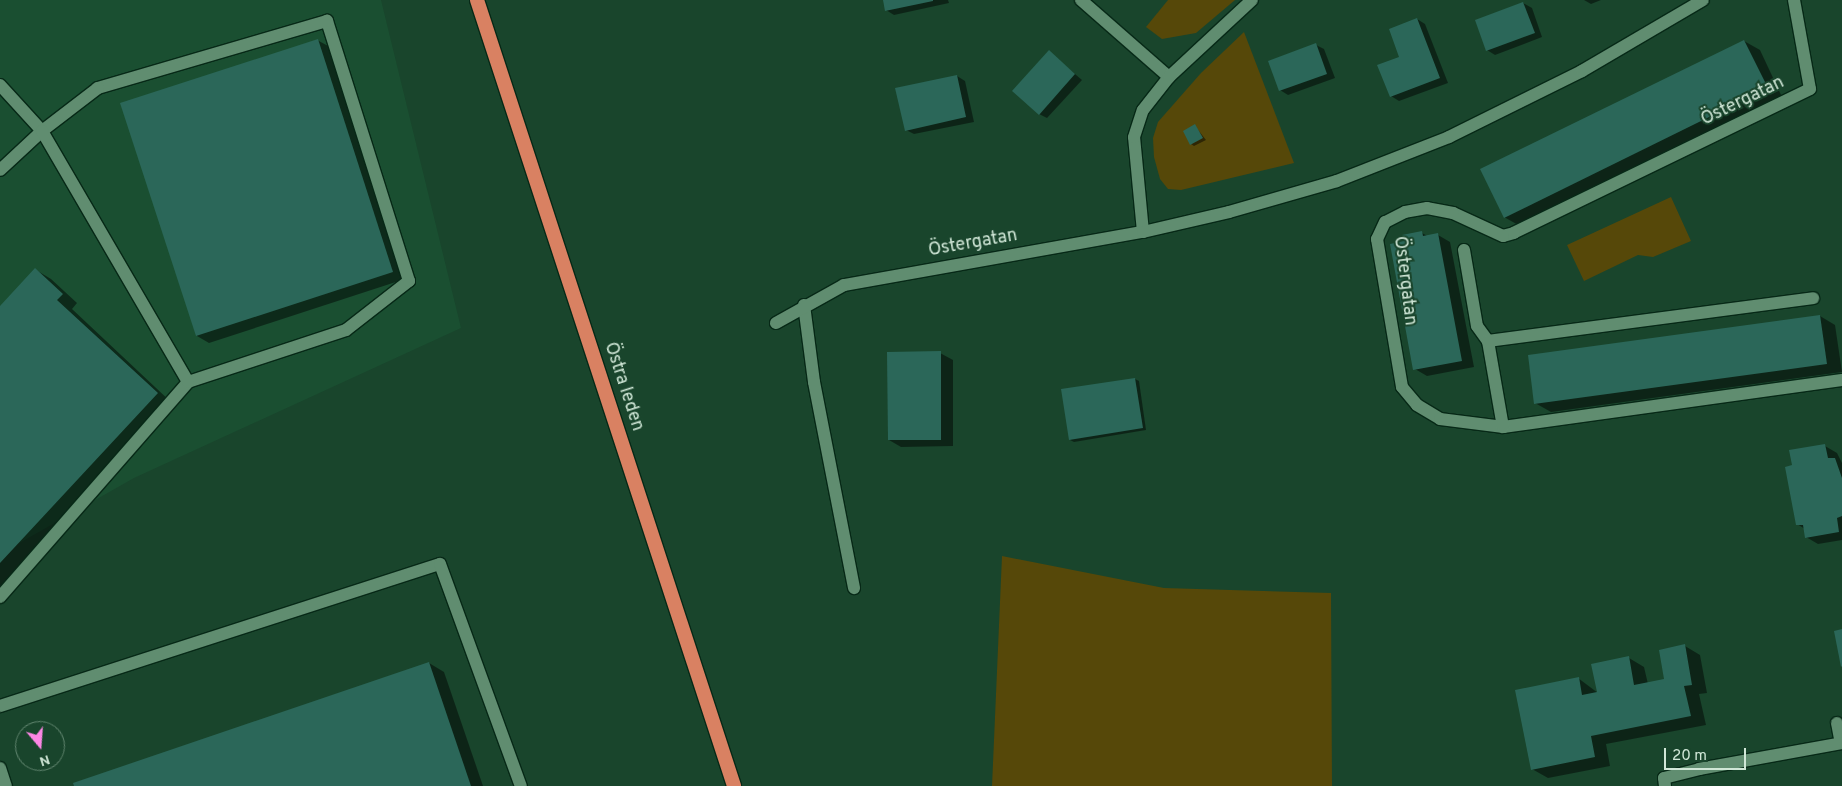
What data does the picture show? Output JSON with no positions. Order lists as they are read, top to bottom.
{
  "streets": {
    "highway": ["Östra leden"],
    "street": ["Östergatan"]
  },
  "scale_bar": "20 m",
  "north": "bottom"
}
